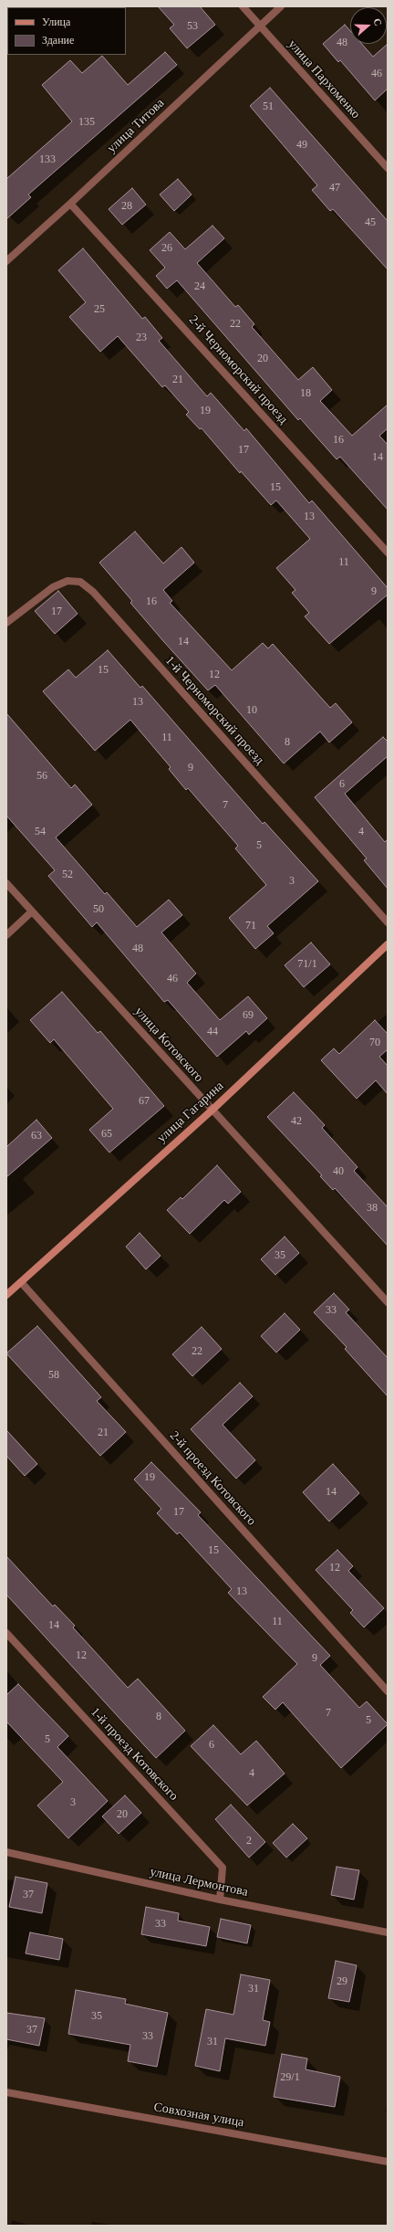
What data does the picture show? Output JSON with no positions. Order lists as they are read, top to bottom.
{
  "streets": {
    "street": [
      "улица Пархоменко",
      "улица Титова",
      "2-й Черноморский проезд",
      "1-й Черноморский проезд",
      "улица Котовского",
      "улица Гагарина",
      "2-й проезд Котовского",
      "1-й проезд Котовского",
      "улица Лермонтова",
      "Совхозная улица"
    ]
  },
  "crossings": [
    ["улица Пархоменко", "улица Титова"],
    ["улица Титова", "2-й Черноморский проезд"],
    ["улица Котовского", "улица Гагарина"],
    ["улица Гагарина", "2-й проезд Котовского"],
    ["1-й проезд Котовского", "улица Лермонтова"]
  ],
  "house_numbers": [
    "53",
    "48",
    "46",
    "51",
    "135",
    "49",
    "133",
    "47",
    "28",
    "45",
    "26",
    "24",
    "25",
    "22",
    "23",
    "20",
    "21",
    "18",
    "19",
    "16",
    "17",
    "14",
    "15",
    "13",
    "11",
    "9",
    "16",
    "17",
    "14",
    "15",
    "12",
    "13",
    "10",
    "11",
    "8",
    "9",
    "56",
    "6",
    "7",
    "54",
    "4",
    "5",
    "52",
    "3",
    "50",
    "71",
    "48",
    "71/1",
    "46",
    "69",
    "44",
    "70",
    "67",
    "42",
    "65",
    "63",
    "40",
    "38",
    "35",
    "33",
    "22",
    "58",
    "21",
    "19",
    "14",
    "17",
    "15",
    "12",
    "13",
    "11",
    "14",
    "12",
    "9",
    "7",
    "8",
    "5",
    "5",
    "6",
    "4",
    "3",
    "20",
    "2",
    "37",
    "33",
    "29",
    "31",
    "35",
    "37",
    "33",
    "31",
    "29/1"
  ],
  "legend": ["Улица", "Здание"],
  "north": "right"
}
